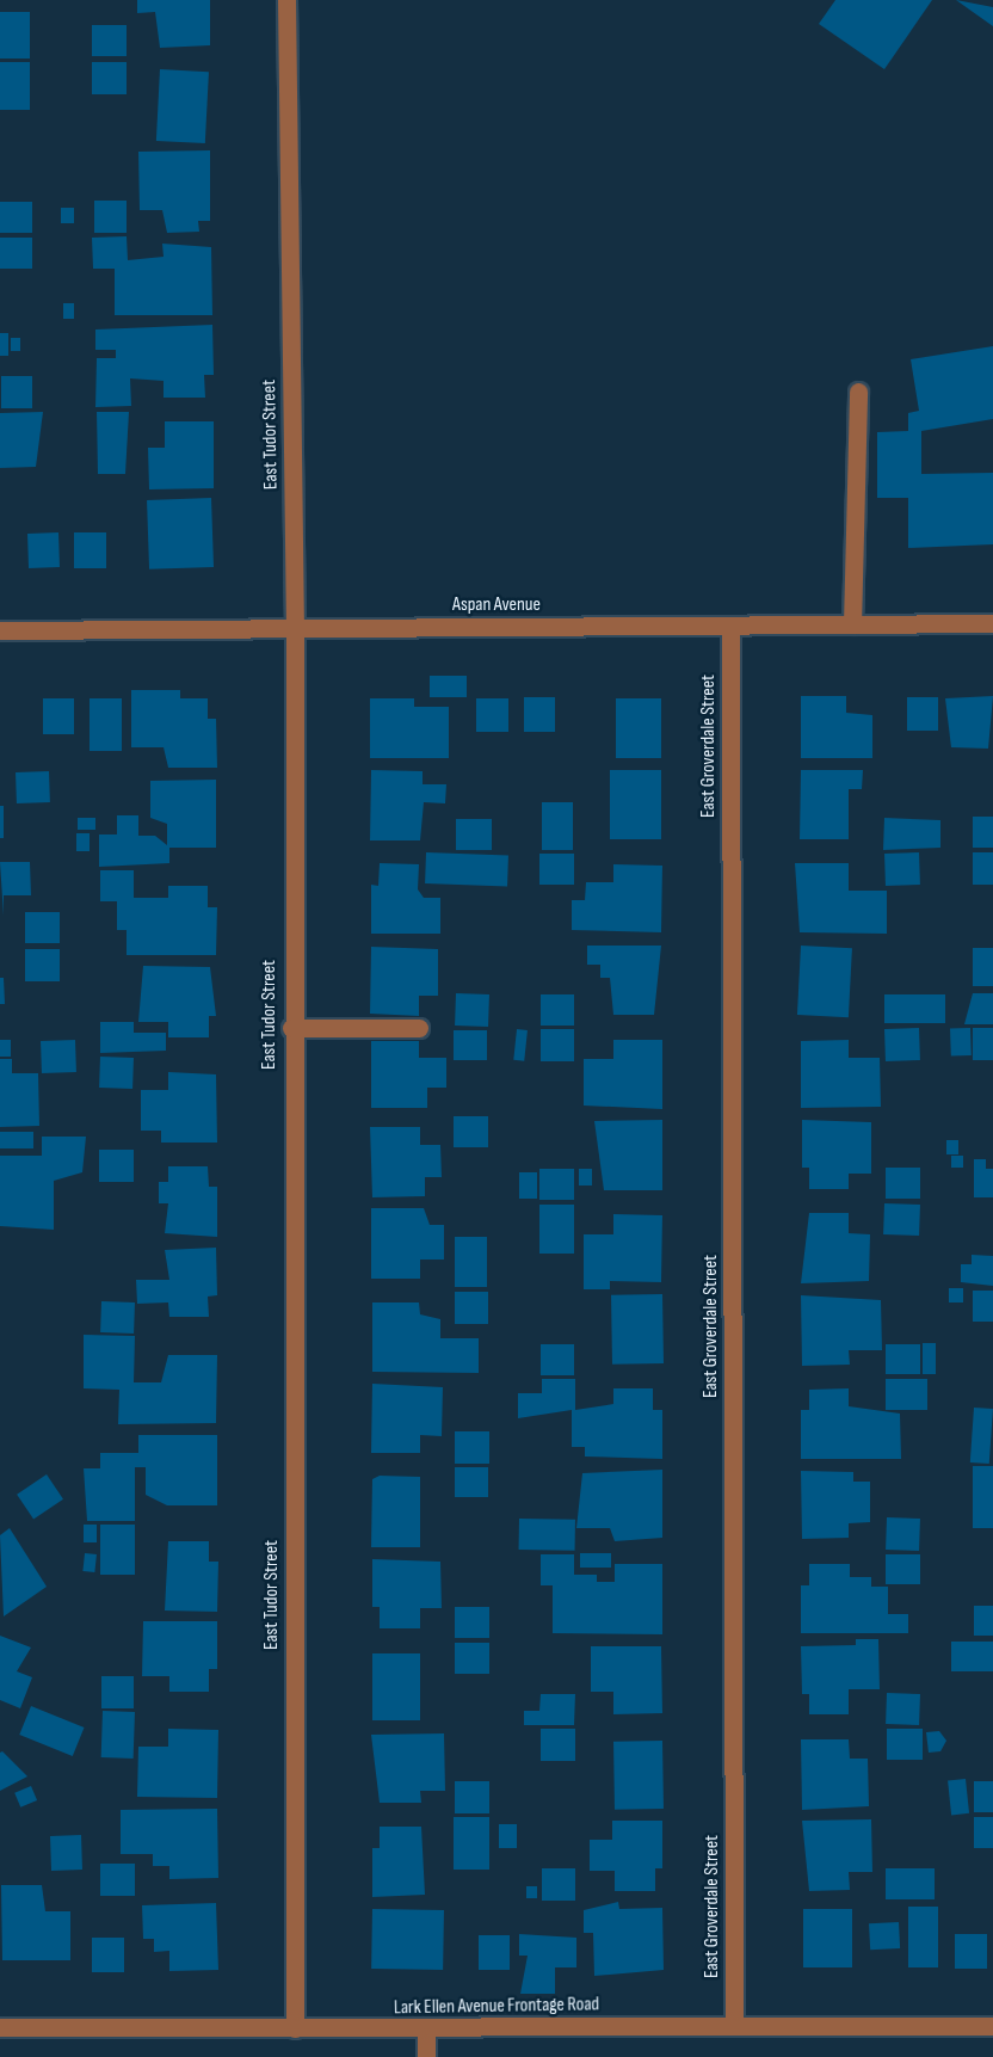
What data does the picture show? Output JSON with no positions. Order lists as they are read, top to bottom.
{
  "streets": {
    "street": [
      "East Tudor Street",
      "Aspan Avenue",
      "East Groverdale Street",
      "Lark Ellen Avenue Frontage Road"
    ]
  },
  "crossings": [
    ["East Tudor Street", "Aspan Avenue"],
    ["East Tudor Street", "Lark Ellen Avenue Frontage Road"],
    ["Aspan Avenue", "East Groverdale Street"],
    ["East Groverdale Street", "Lark Ellen Avenue Frontage Road"]
  ]
}
